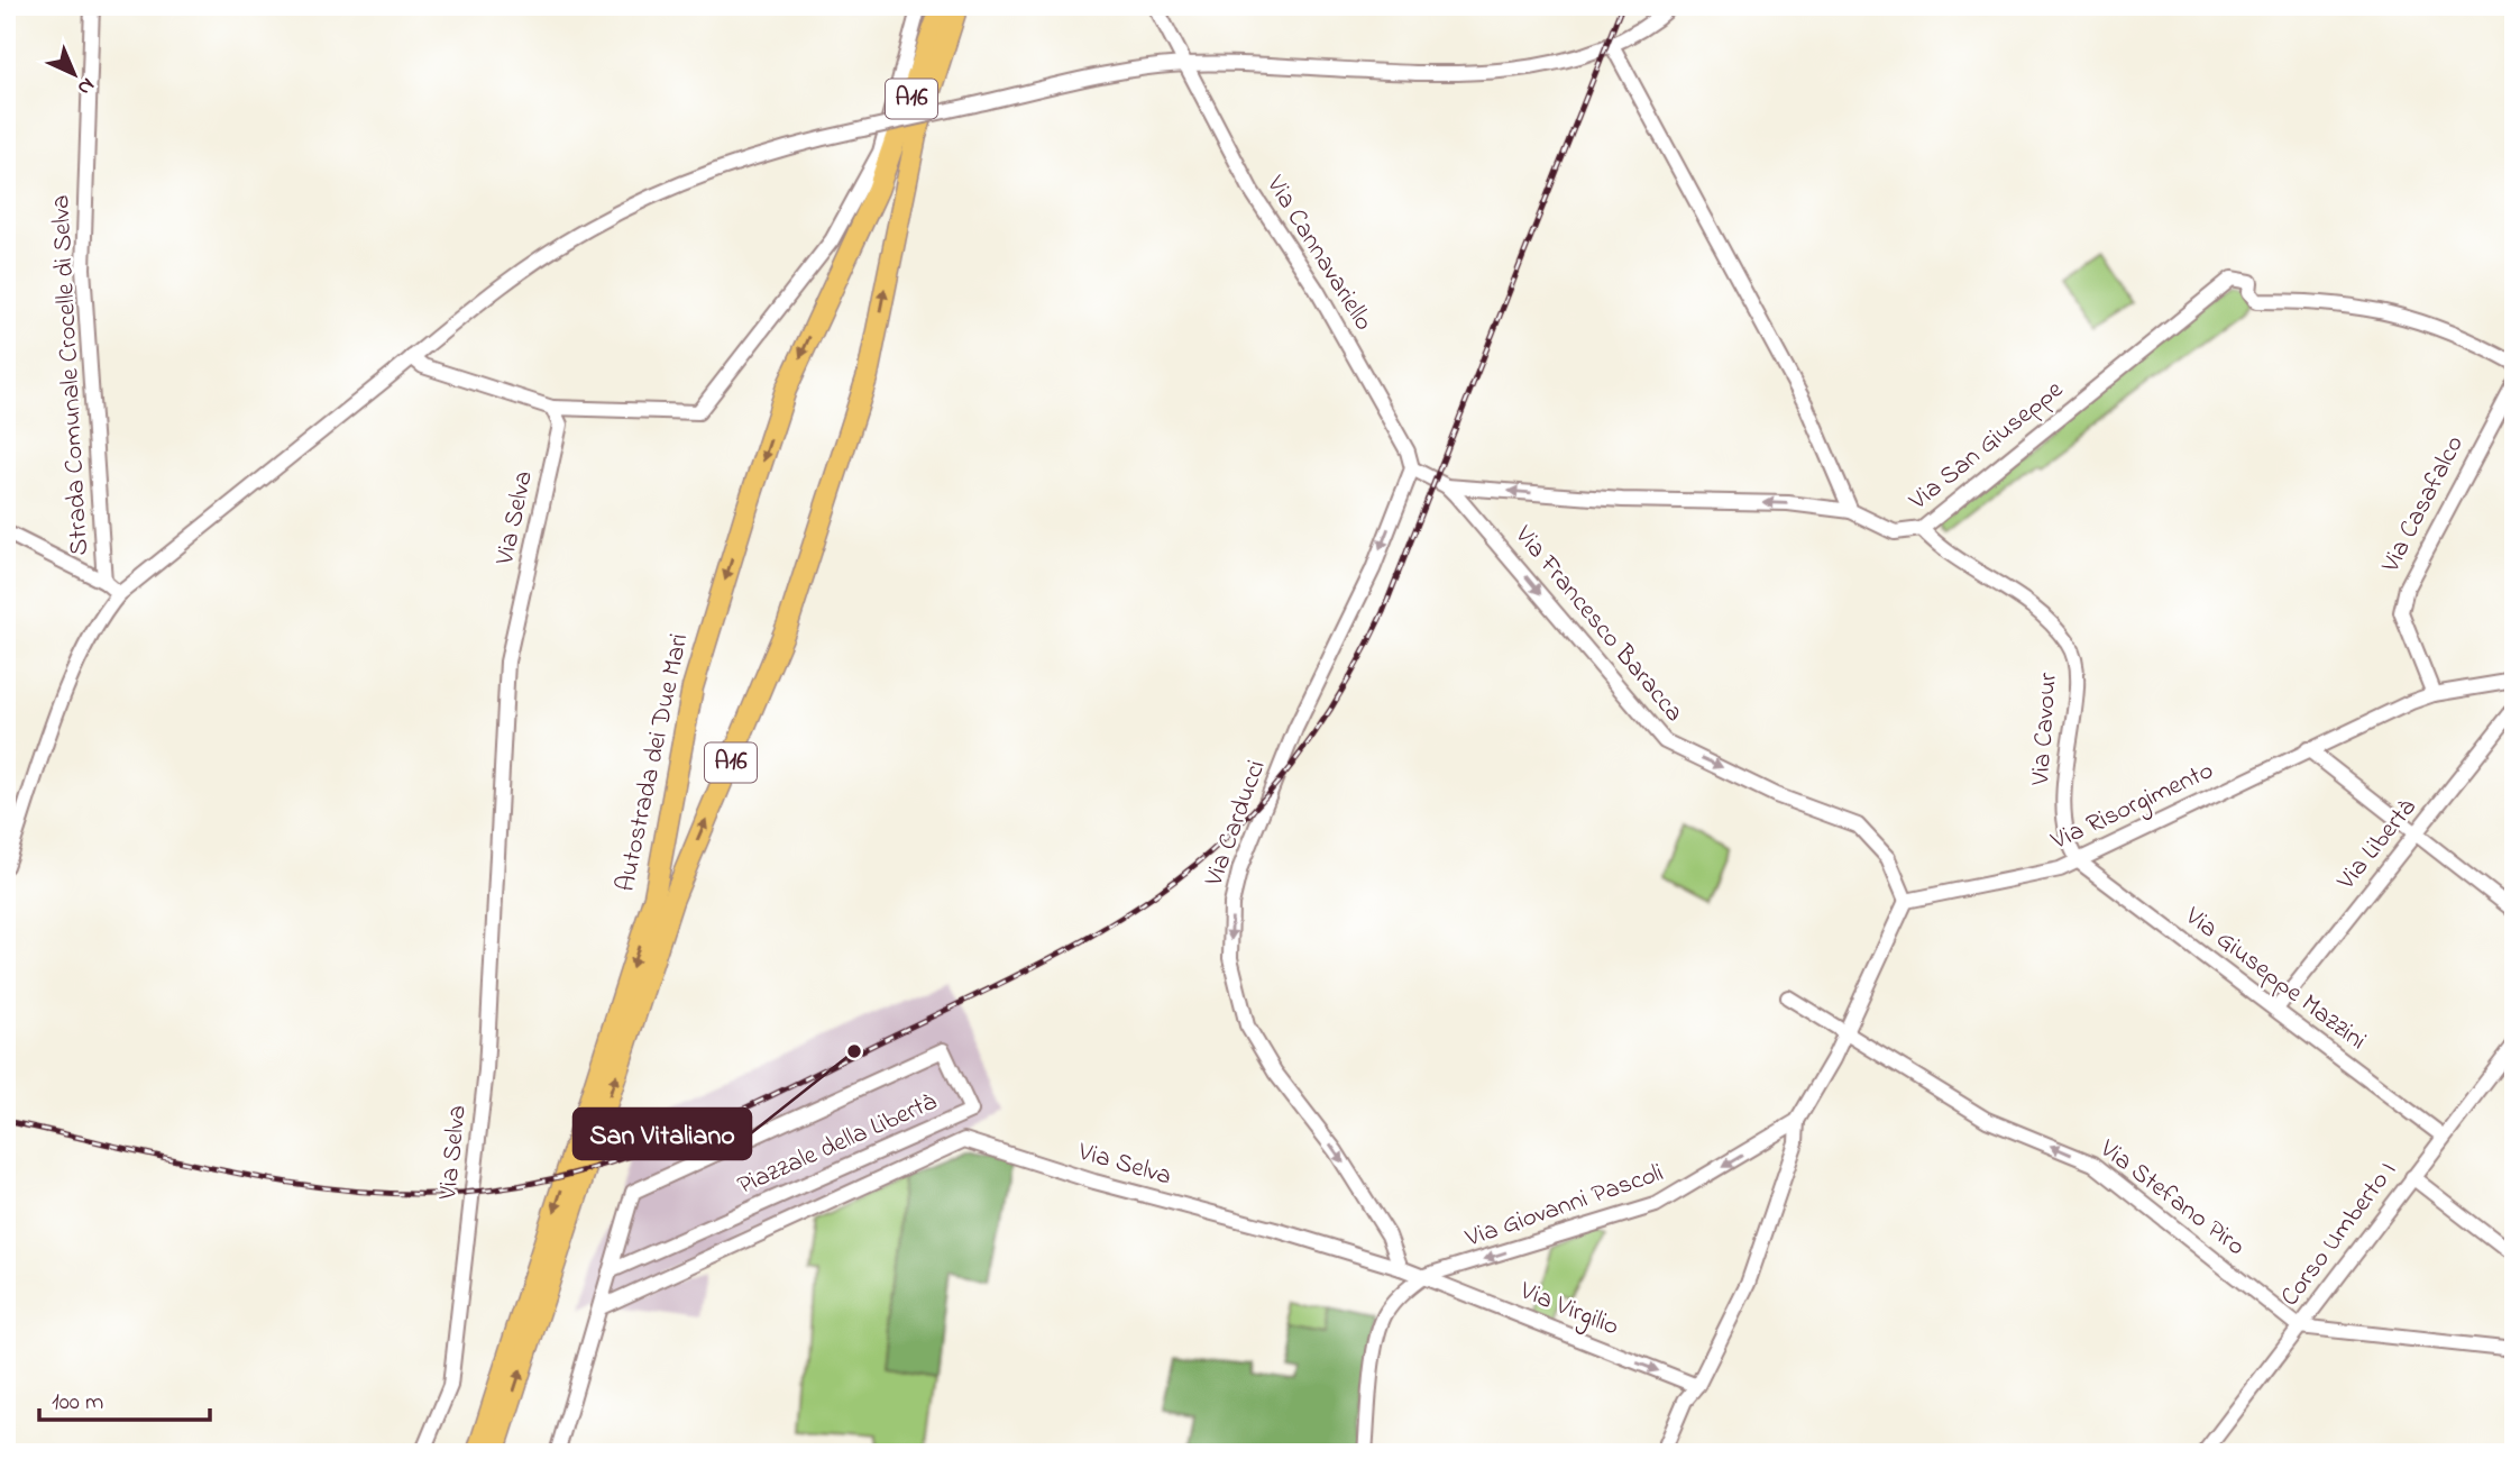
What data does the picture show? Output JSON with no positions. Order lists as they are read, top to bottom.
{
  "streets": {
    "highway": ["A16", "Autostrada dei Due Mari"],
    "street": [
      "Via Cannavariello",
      "Strada Comunale Crocelle di Selva",
      "Via San Giuseppe",
      "Via Casafalco",
      "Via Selva",
      "Via Francesco Baracca",
      "Via Cavour",
      "Via Risorgimento",
      "Via Carducci",
      "Via Libertà",
      "Via Giuseppe Mazzini",
      "Piazzale della Libertà",
      "Via Stefano Piro",
      "Via Giovanni Pascoli",
      "Corso Umberto I",
      "Via Virgilio"
    ]
  },
  "crossings": [
    ["Via Cannavariello", "Via Francesco Baracca"],
    ["Via Cannavariello", "Via Carducci"],
    ["Via San Giuseppe", "Via Francesco Baracca"],
    ["Via San Giuseppe", "Via Cavour"],
    ["Via Casafalco", "Via Risorgimento"],
    ["Via Selva", "Via Carducci"],
    ["Via Selva", "Via Giovanni Pascoli"],
    ["Via Selva", "Via Virgilio"],
    ["Via Francesco Baracca", "Via Risorgimento"],
    ["Via Francesco Baracca", "Via Carducci"],
    ["Via Cavour", "Via Risorgimento"],
    ["Via Cavour", "Via Giuseppe Mazzini"],
    ["Via Risorgimento", "Via Giuseppe Mazzini"],
    ["Via Libertà", "Via Giuseppe Mazzini"],
    ["Via Giuseppe Mazzini", "Corso Umberto I"],
    ["Via Stefano Piro", "Corso Umberto I"],
    ["Via Giovanni Pascoli", "Via Virgilio"]
  ],
  "one_way": [
    "Via Francesco Baracca",
    "Via Carducci",
    "Via Stefano Piro",
    "Via Giovanni Pascoli",
    "Via Virgilio"
  ],
  "places": ["San Vitaliano"],
  "scale_bar": "100 m",
  "north": "bottom right"
}
